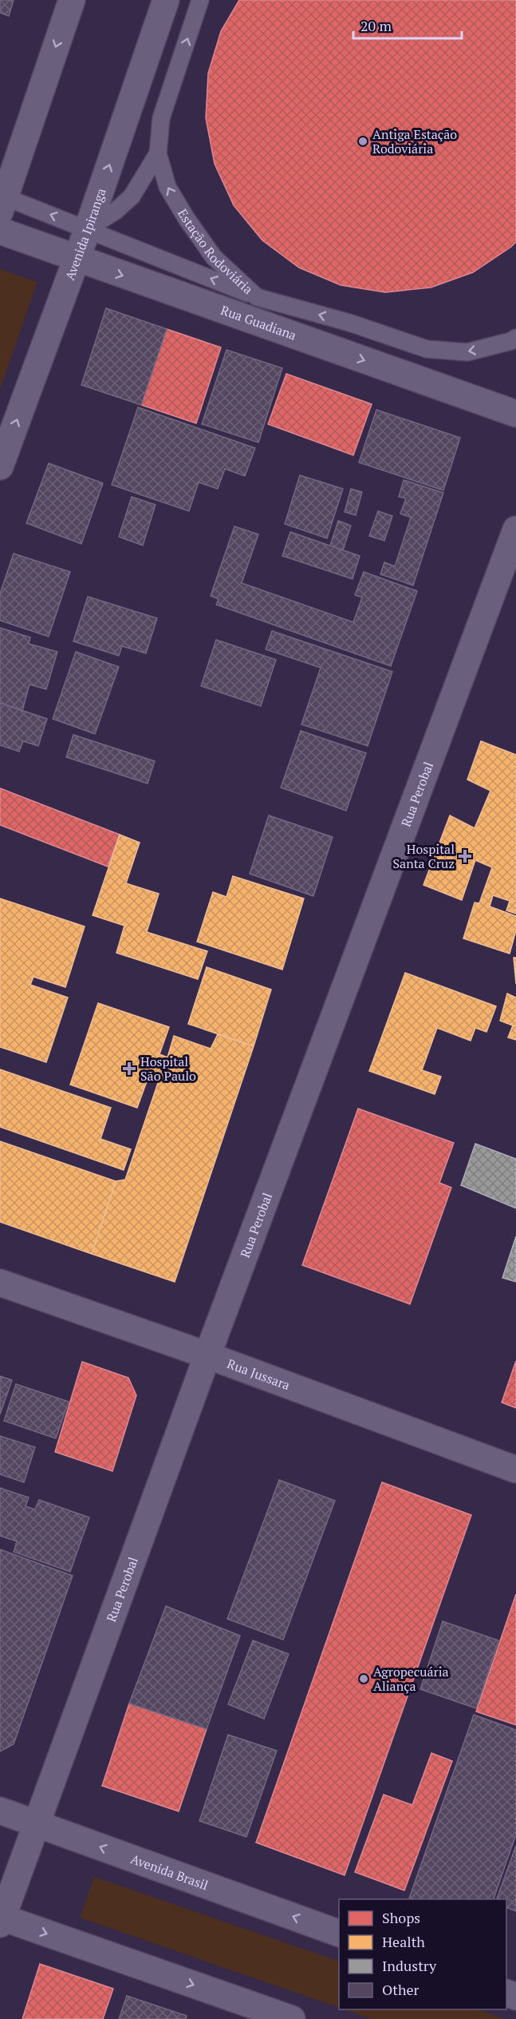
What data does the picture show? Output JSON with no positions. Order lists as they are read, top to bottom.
{
  "streets": {
    "street": [
      "Avenida Ipiranga",
      "Rua Guadiana",
      "Rua Perobal",
      "Rua Jussara",
      "Avenida Brasil"
    ],
    "lane": ["Estação Rodoviária"]
  },
  "crossings": [
    ["Avenida Ipiranga", "Rua Guadiana"],
    ["Rua Perobal", "Rua Jussara"],
    ["Rua Perobal", "Avenida Brasil"]
  ],
  "one_way": ["Rua Guadiana"],
  "places": {
    "other": ["Antiga Estação Rodoviária", "Agropecuária Aliança"],
    "health": ["Hospital Santa Cruz", "Hospital São Paulo"]
  },
  "legend": [
    "Shops",
    "Health",
    "Industry",
    "Other"
  ],
  "scale_bar": "20 m"
}
